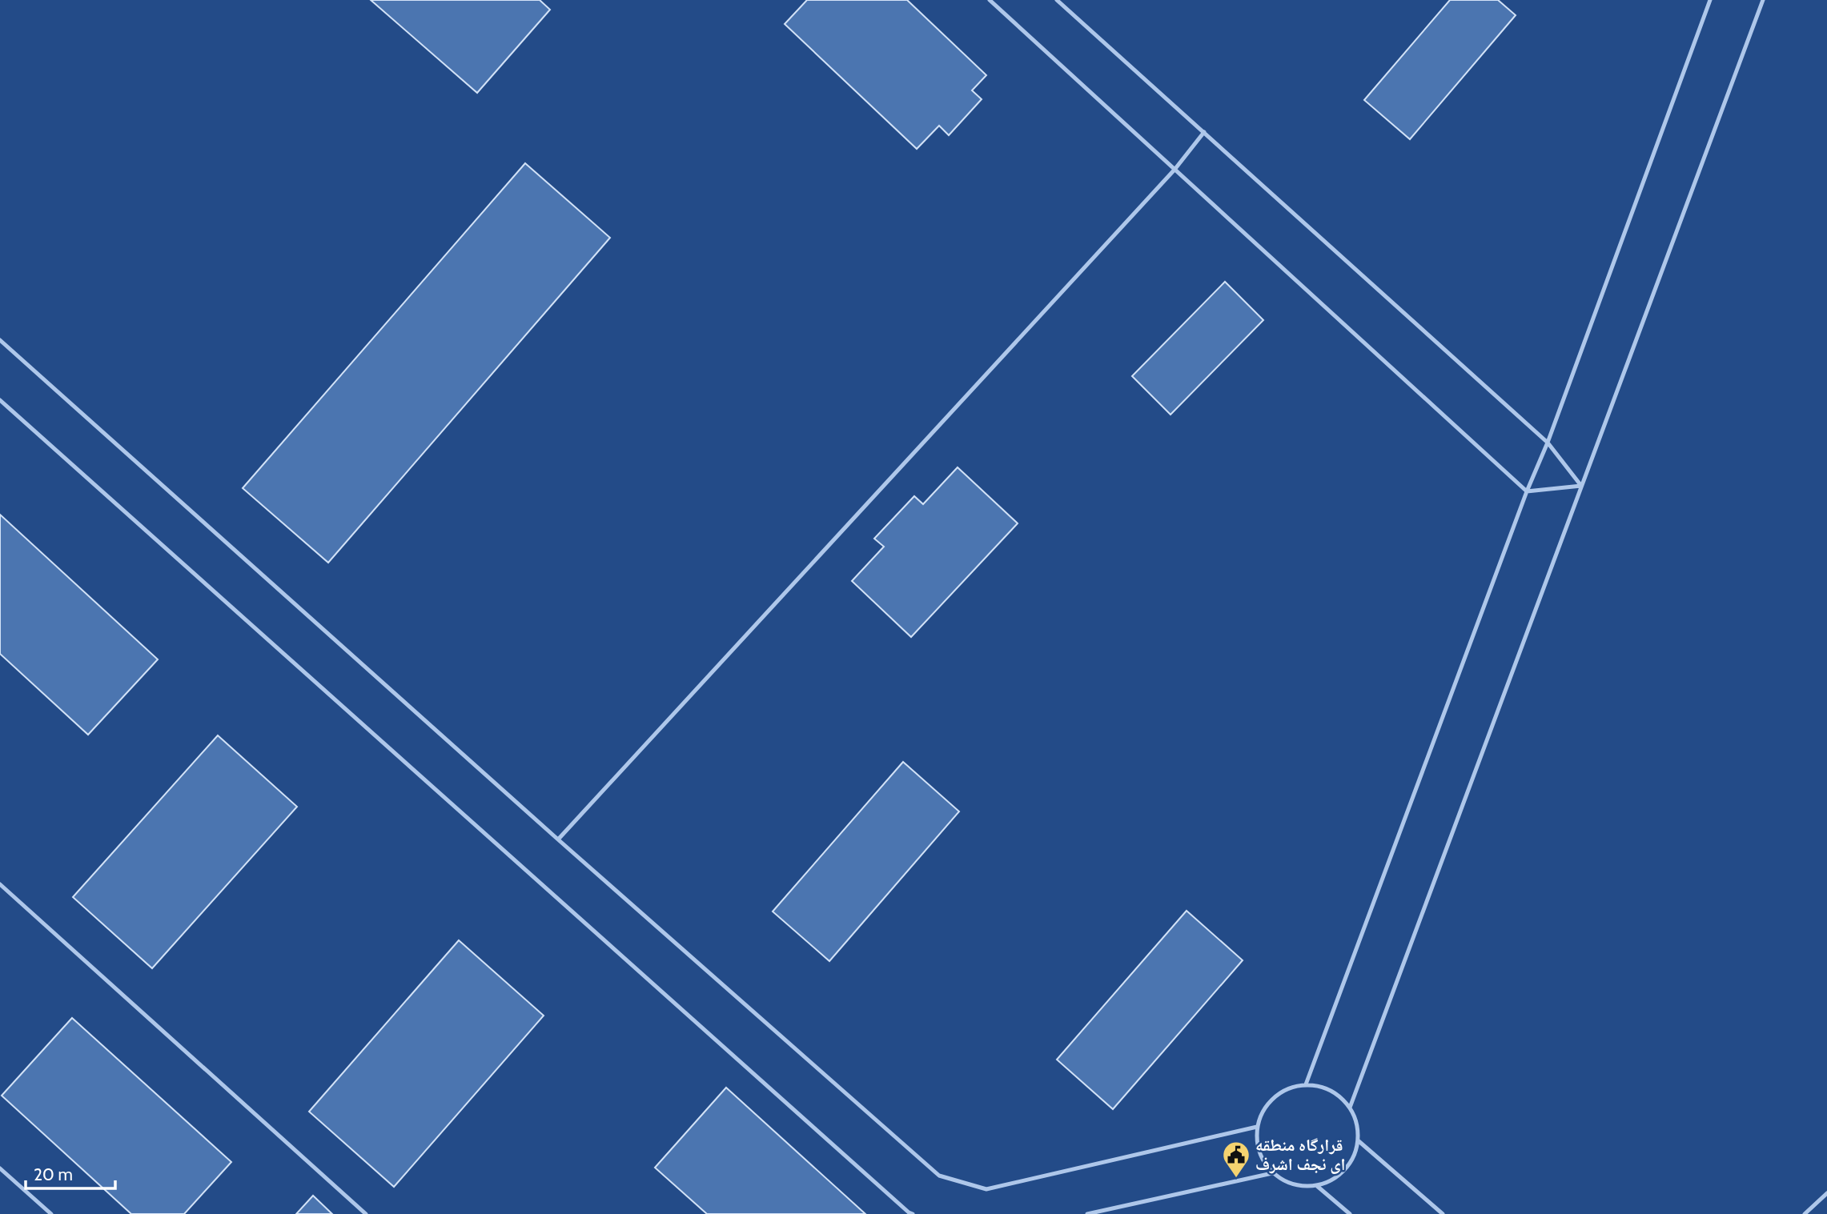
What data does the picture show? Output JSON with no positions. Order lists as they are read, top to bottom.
{
  "places": {
    "public building": ["قرارگاه منطقه ای نجف اشرف"]
  },
  "scale_bar": "20 m"
}
